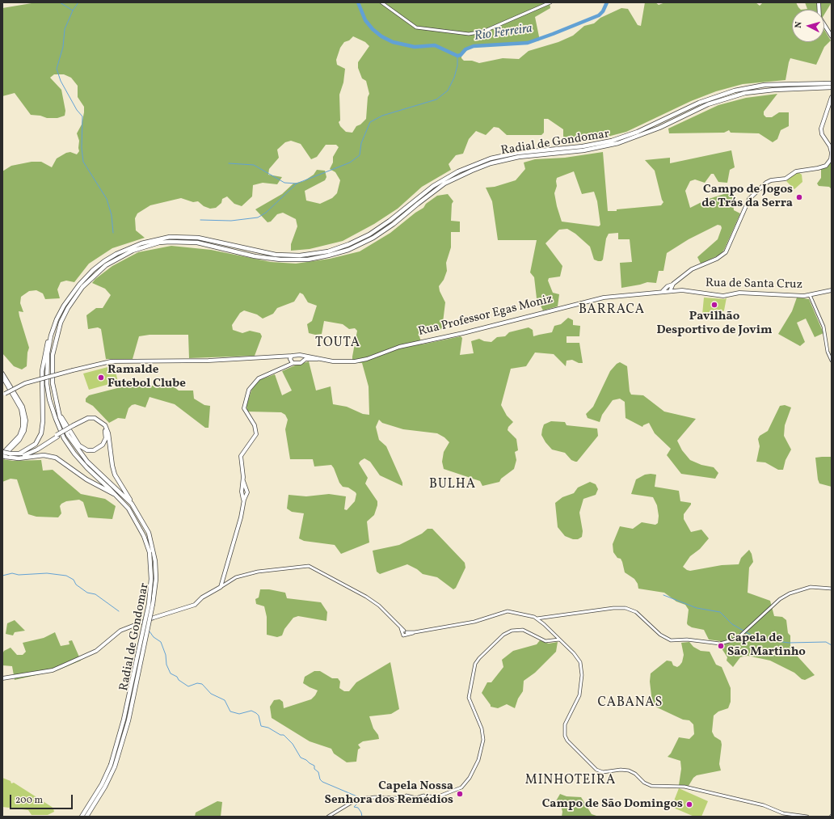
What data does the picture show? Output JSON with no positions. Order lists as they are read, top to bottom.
{
  "streets": {
    "highway": ["Radial de Gondomar"],
    "main road": ["Rua de Santa Cruz", "Rua Professor Egas Moniz"]
  },
  "crossings": [
    ["Rua de Santa Cruz", "Rua Professor Egas Moniz"]
  ],
  "districts": [
    "BARRACA",
    "TOUTA",
    "BULHA",
    "CABANAS",
    "MINHOTEIRA"
  ],
  "water": ["Rio Ferreira"],
  "places": [
    "Campo de Jogos de Trás da Serra",
    "Pavilhão Desportivo de Jovim",
    "Ramalde Futebol Clube",
    "Capela de São Martinho",
    "Capela Nossa Senhora dos Remédios",
    "Campo de São Domingos"
  ],
  "scale_bar": "200 m",
  "north": "left"
}
